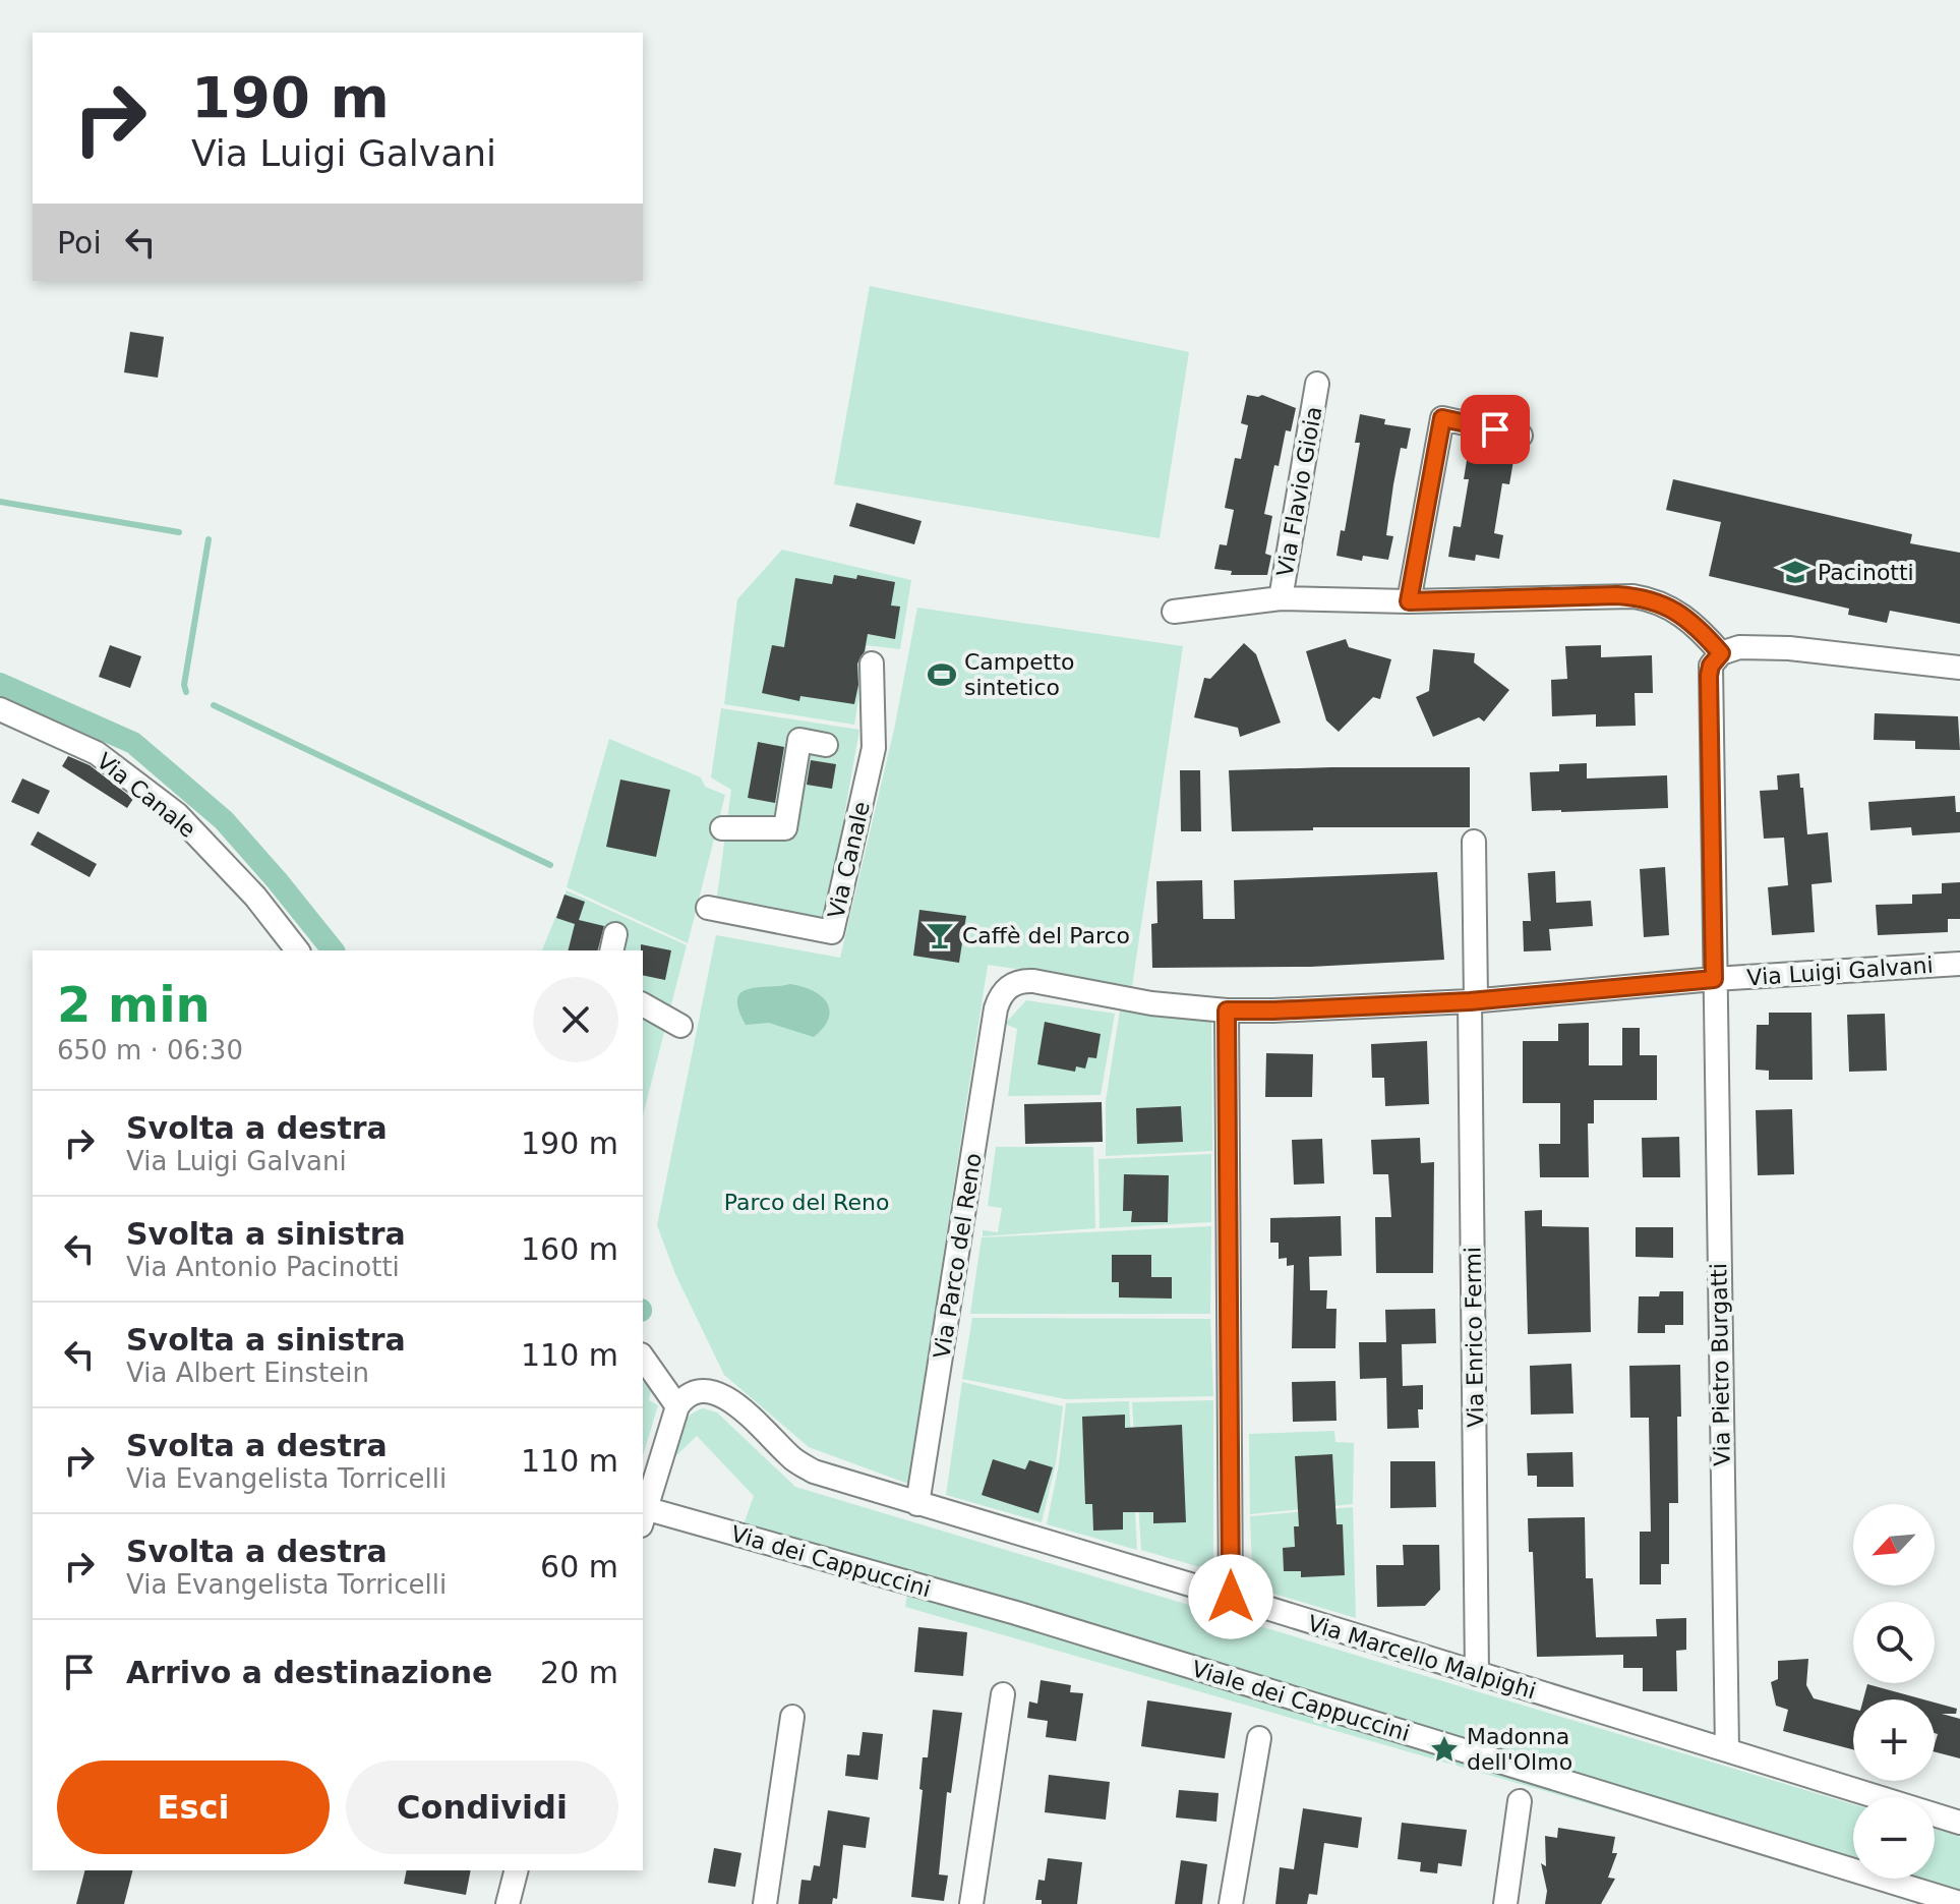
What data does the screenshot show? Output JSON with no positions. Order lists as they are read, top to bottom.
{
  "streets": {
    "street": [
      "Via Flavio Gioia",
      "Via Canale",
      "Via Luigi Galvani",
      "Via Parco del Reno",
      "Via Enrico Fermi",
      "Via Pietro Burgatti",
      "Via dei Cappuccini",
      "Via Marcello Malpighi",
      "Viale dei Cappuccini"
    ]
  },
  "crossings": [
    ["Via Luigi Galvani", "Via Parco del Reno"],
    ["Via Luigi Galvani", "Via Enrico Fermi"],
    ["Via Luigi Galvani", "Via Pietro Burgatti"],
    ["Via Parco del Reno", "Via Marcello Malpighi"],
    ["Via Enrico Fermi", "Via Marcello Malpighi"],
    ["Via Pietro Burgatti", "Via Marcello Malpighi"],
    ["Via dei Cappuccini", "Viale dei Cappuccini"]
  ],
  "parks": ["Parco del Reno"],
  "places": {
    "school or university": ["Pacinotti"],
    "sports": ["Campetto sintetico"],
    "bar": ["Caffè del Parco"],
    "place": ["Madonna dell'Olmo"]
  },
  "north": "bottom left",
  "page": {
    "turn": ["190 m", "Via Luigi Galvani"],
    "then": "Poi",
    "heading": ["2 min", "650 m · 06:30"],
    "list": [
      {
        "name": "Svolta a destra",
        "note": "Via Luigi Galvani",
        "value": "190 m"
      },
      {
        "name": "Svolta a sinistra",
        "note": "Via Antonio Pacinotti",
        "value": "160 m"
      },
      {
        "name": "Svolta a sinistra",
        "note": "Via Albert Einstein",
        "value": "110 m"
      },
      {
        "name": "Svolta a destra",
        "note": "Via Evangelista Torricelli",
        "value": "110 m"
      },
      {
        "name": "Svolta a destra",
        "note": "Via Evangelista Torricelli",
        "value": "60 m"
      },
      {
        "name": "Arrivo a destinazione",
        "value": "20 m"
      }
    ],
    "map_buttons": ["+", "−"],
    "buttons": ["Esci", "Condividi"]
  }
}
